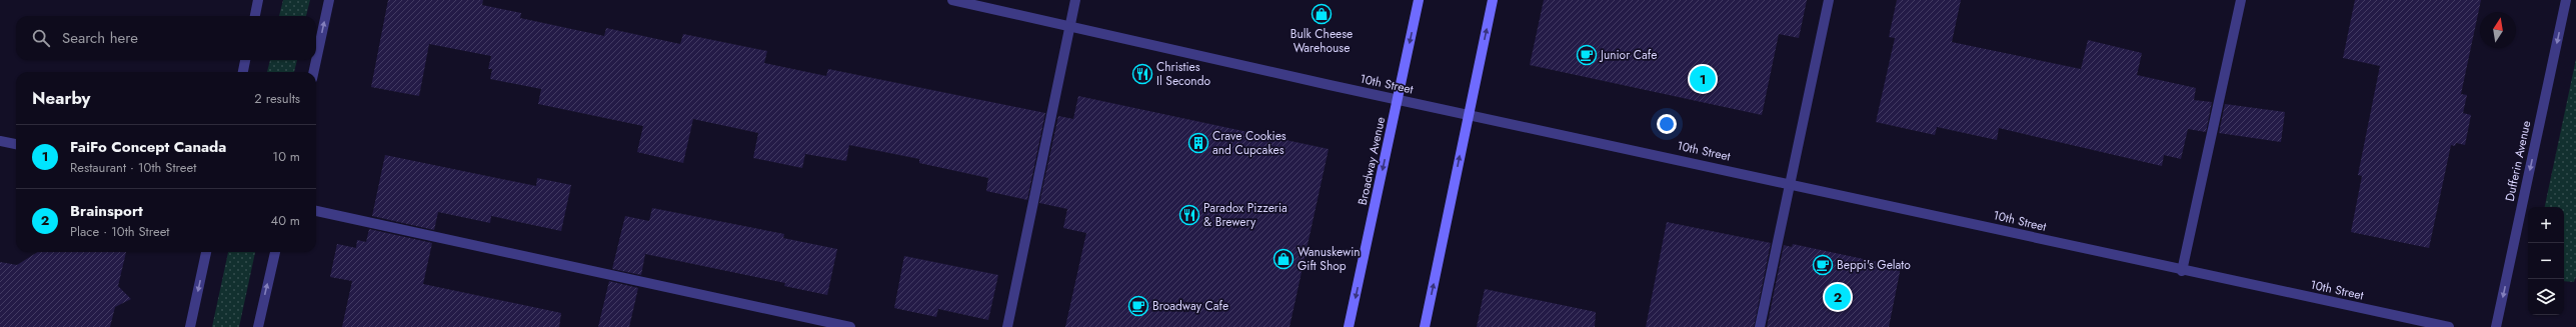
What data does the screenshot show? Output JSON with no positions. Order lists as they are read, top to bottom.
{
  "streets": {
    "main road": ["Broadway Avenue"],
    "street": ["10th Street", "Dufferin Avenue"]
  },
  "crossings": [
    ["10th Street", "Broadway Avenue"]
  ],
  "one_way": ["Dufferin Avenue"],
  "places": {
    "shop": ["Bulk Cheese Warehouse", "Wanuskewin Gift Shop"],
    "cafe": ["Junior Cafe", "Beppi's Gelato", "Broadway Cafe"],
    "restaurant": ["Christies Il Secondo", "Paradox Pizzeria & Brewery"],
    "building": ["Crave Cookies and Cupcakes"]
  },
  "north": "top",
  "page": {
    "search": "Search here",
    "pins": ["1", "2"],
    "heading": ["Nearby", "2 results"],
    "list": [
      {
        "mark": "1",
        "name": "FaiFo Concept Canada",
        "note": "Restaurant · 10th Street",
        "value": "10 m"
      },
      {
        "mark": "2",
        "name": "Brainsport",
        "note": "Place · 10th Street",
        "value": "40 m"
      }
    ],
    "map_buttons": ["+", "−"]
  }
}
